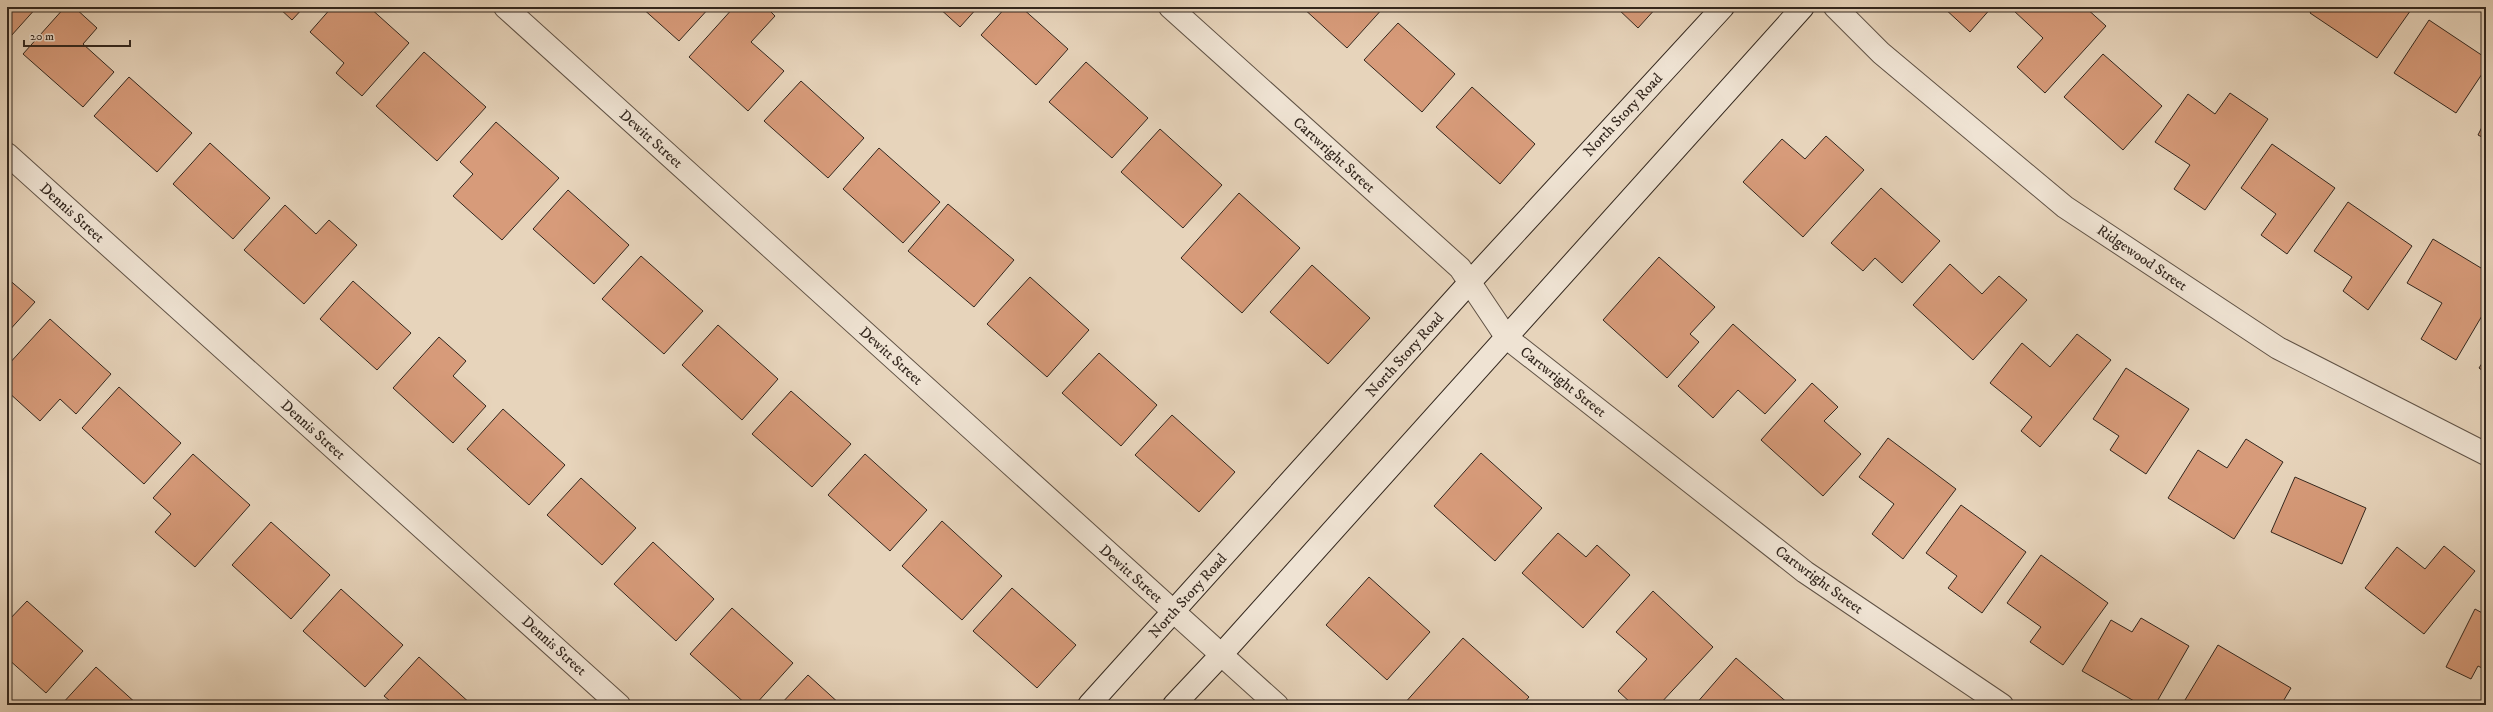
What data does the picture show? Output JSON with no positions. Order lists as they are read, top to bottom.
{
  "streets": {
    "street": [
      "North Story Road",
      "Dewitt Street",
      "Cartwright Street",
      "Dennis Street",
      "Ridgewood Street"
    ]
  },
  "crossings": [
    ["North Story Road", "Dewitt Street"],
    ["North Story Road", "Cartwright Street"]
  ],
  "scale_bar": "20 m"
}
